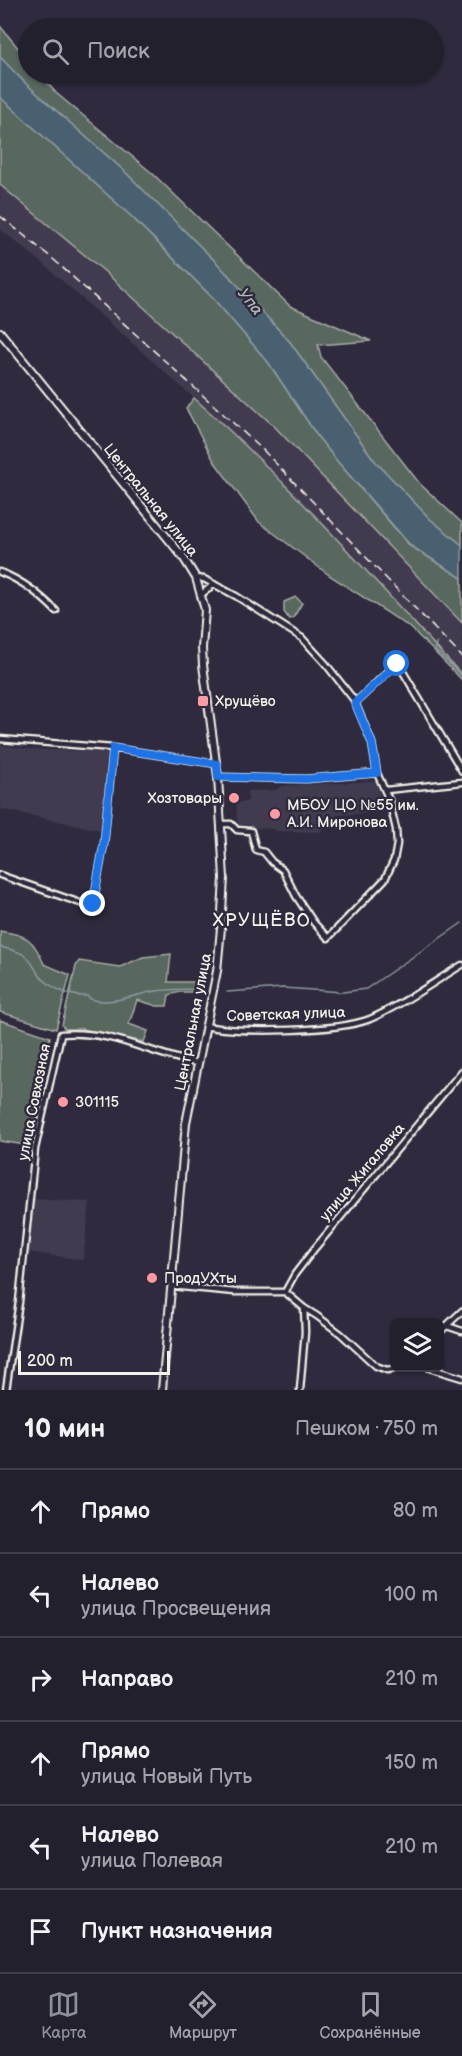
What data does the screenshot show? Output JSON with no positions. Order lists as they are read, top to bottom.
{
  "streets": {
    "main road": ["Центральная улица"],
    "street": ["Советская улица", "улица Совхозная", "улица Жигаловка"]
  },
  "crossings": [
    ["Центральная улица", "Советская улица"],
    ["Центральная улица", "улица Совхозная"]
  ],
  "districts": ["ХРУЩЁВО"],
  "water": ["Упа"],
  "places": {
    "transit": ["Хрущёво"],
    "other": [
      "Хозтовары",
      "МБОУ ЦО №55 им. А.И. Миронова",
      "301115",
      "ПродУХты"
    ]
  },
  "scale_bar": "200 m",
  "page": {
    "search": "Поиск",
    "scale": "200 m",
    "heading": ["10 мин", "Пешком · 750 m"],
    "list": [
      ["Прямо", "80 m"],
      ["Налево", "улица Просвещения", "100 m"],
      ["Направо", "210 m"],
      ["Прямо", "улица Новый Путь", "150 m"],
      ["Налево", "улица Полевая", "210 m"],
      "Пункт назначения"
    ],
    "nav": ["Карта", "Маршрут", "Сохранённые"]
  }
}
